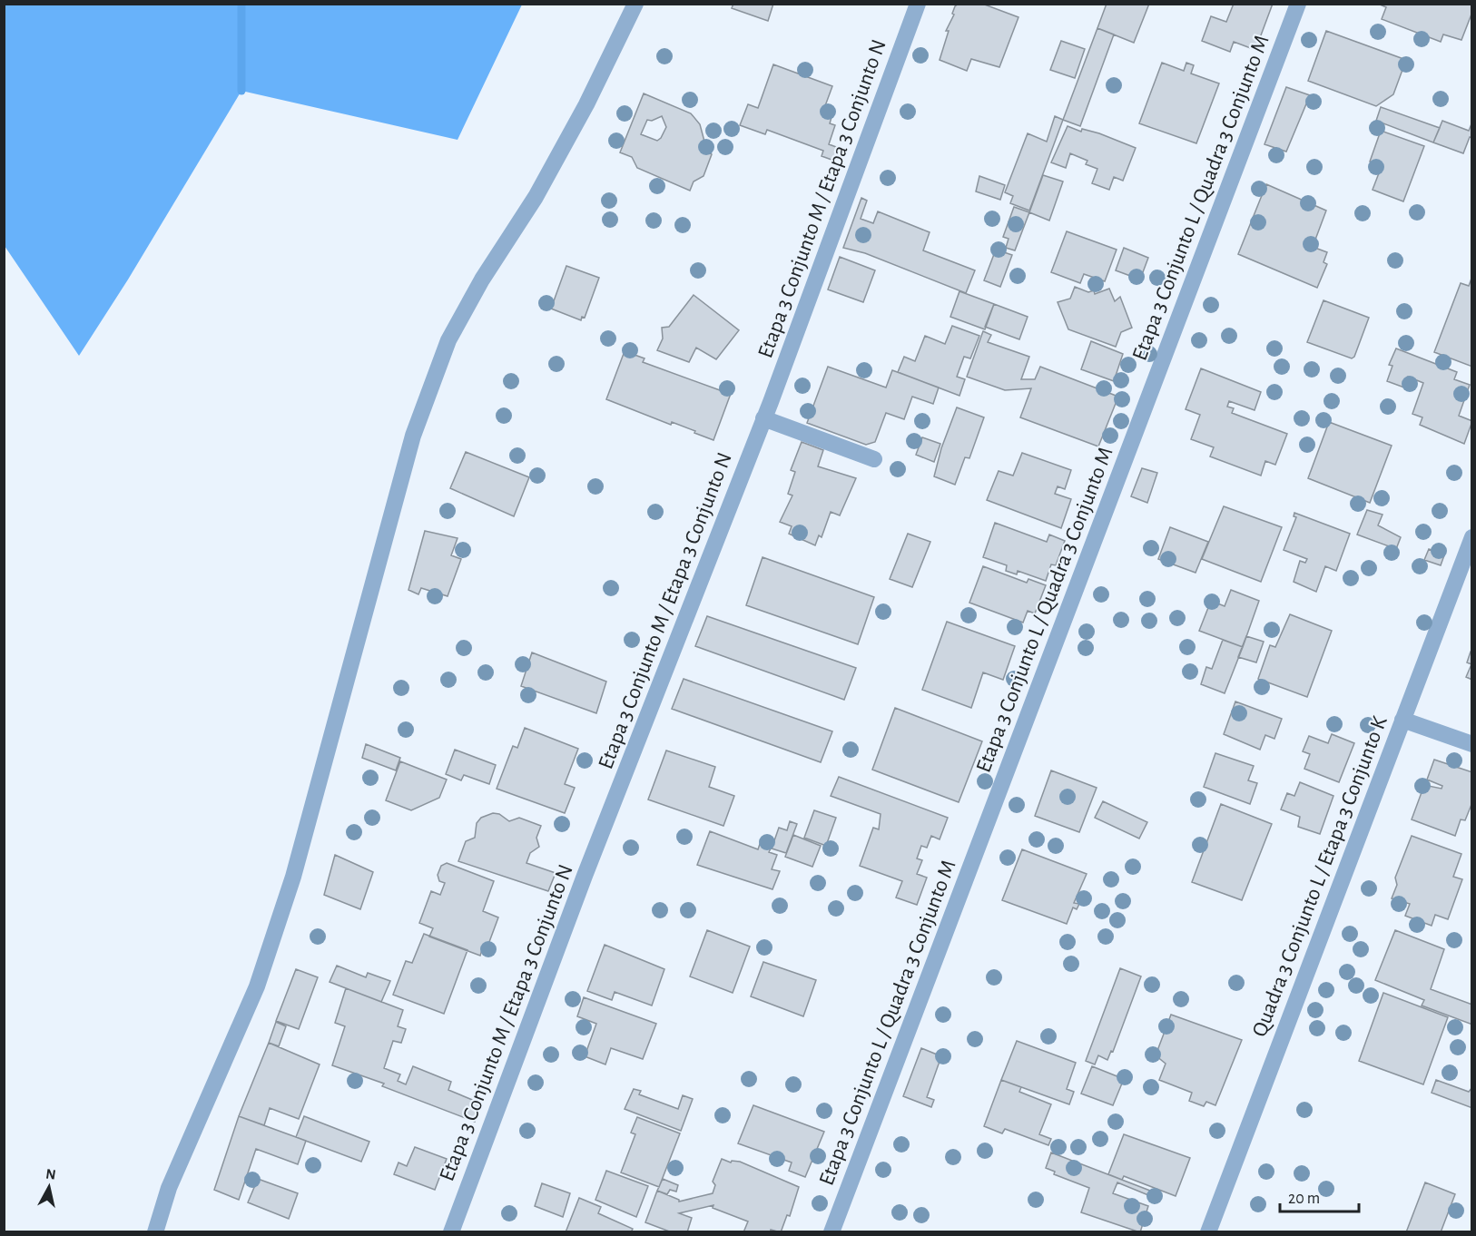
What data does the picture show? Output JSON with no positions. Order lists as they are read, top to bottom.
{
  "streets": {
    "street": ["Etapa 3 Conjunto L / Quadra 3 Conjunto M", "Etapa 3 Conjunto M / Etapa 3 Conjunto N", "Quadra 3 Conjunto L / Etapa 3 Conjunto K"]
  },
  "scale_bar": "20 m",
  "north": "top"
}
